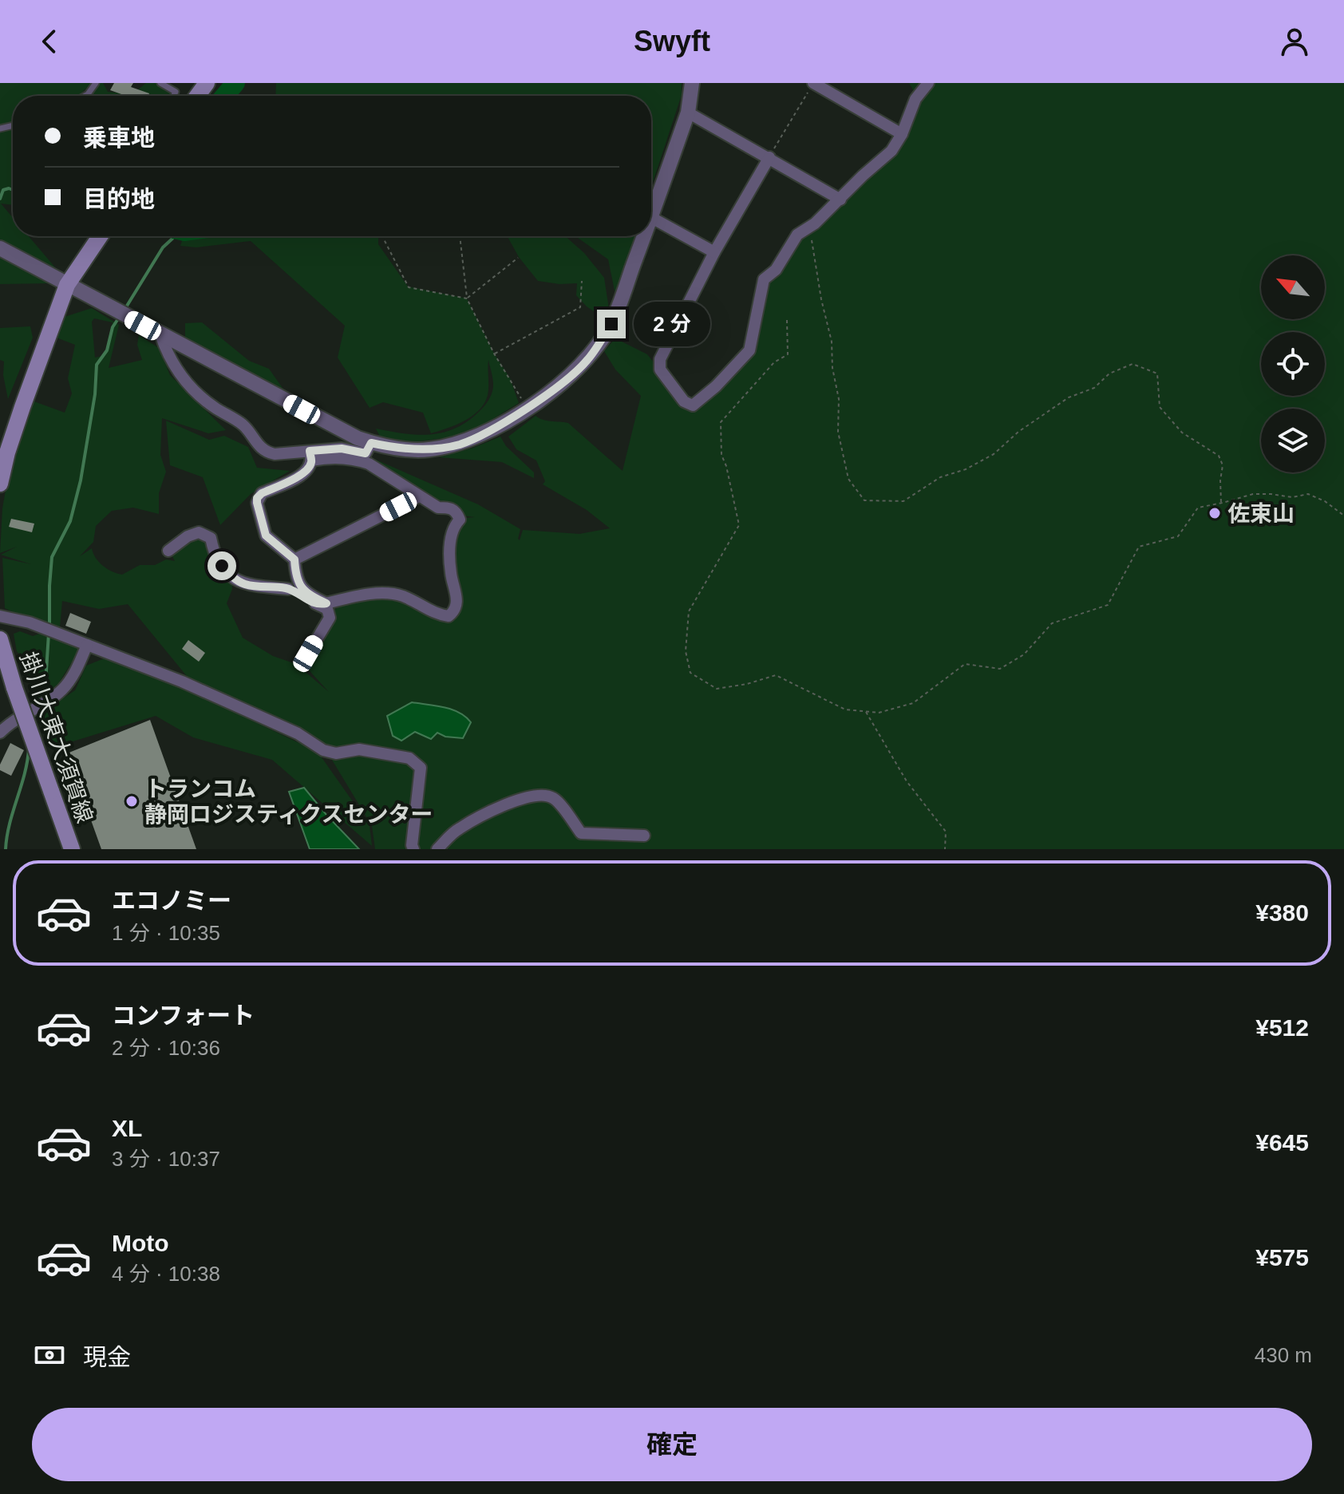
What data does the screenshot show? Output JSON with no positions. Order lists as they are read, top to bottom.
{
  "streets": {
    "main road": ["掛川大東大須賀線"]
  },
  "places": ["佐束山", "トランコム 静岡ロジスティクスセンター"],
  "north": "top left",
  "page": {
    "header": "Swyft",
    "banner": ["乗車地", "目的地"],
    "bubble": "2 分",
    "list": [
      {
        "name": "エコノミー",
        "note": "1 分 · 10:35",
        "value": "¥380"
      },
      {
        "name": "コンフォート",
        "note": "2 分 · 10:36",
        "value": "¥512"
      },
      {
        "name": "XL",
        "note": "3 分 · 10:37",
        "value": "¥645"
      },
      {
        "name": "Moto",
        "note": "4 分 · 10:38",
        "value": "¥575"
      }
    ],
    "pay": ["現金", "430 m"],
    "buttons": "確定"
  }
}
